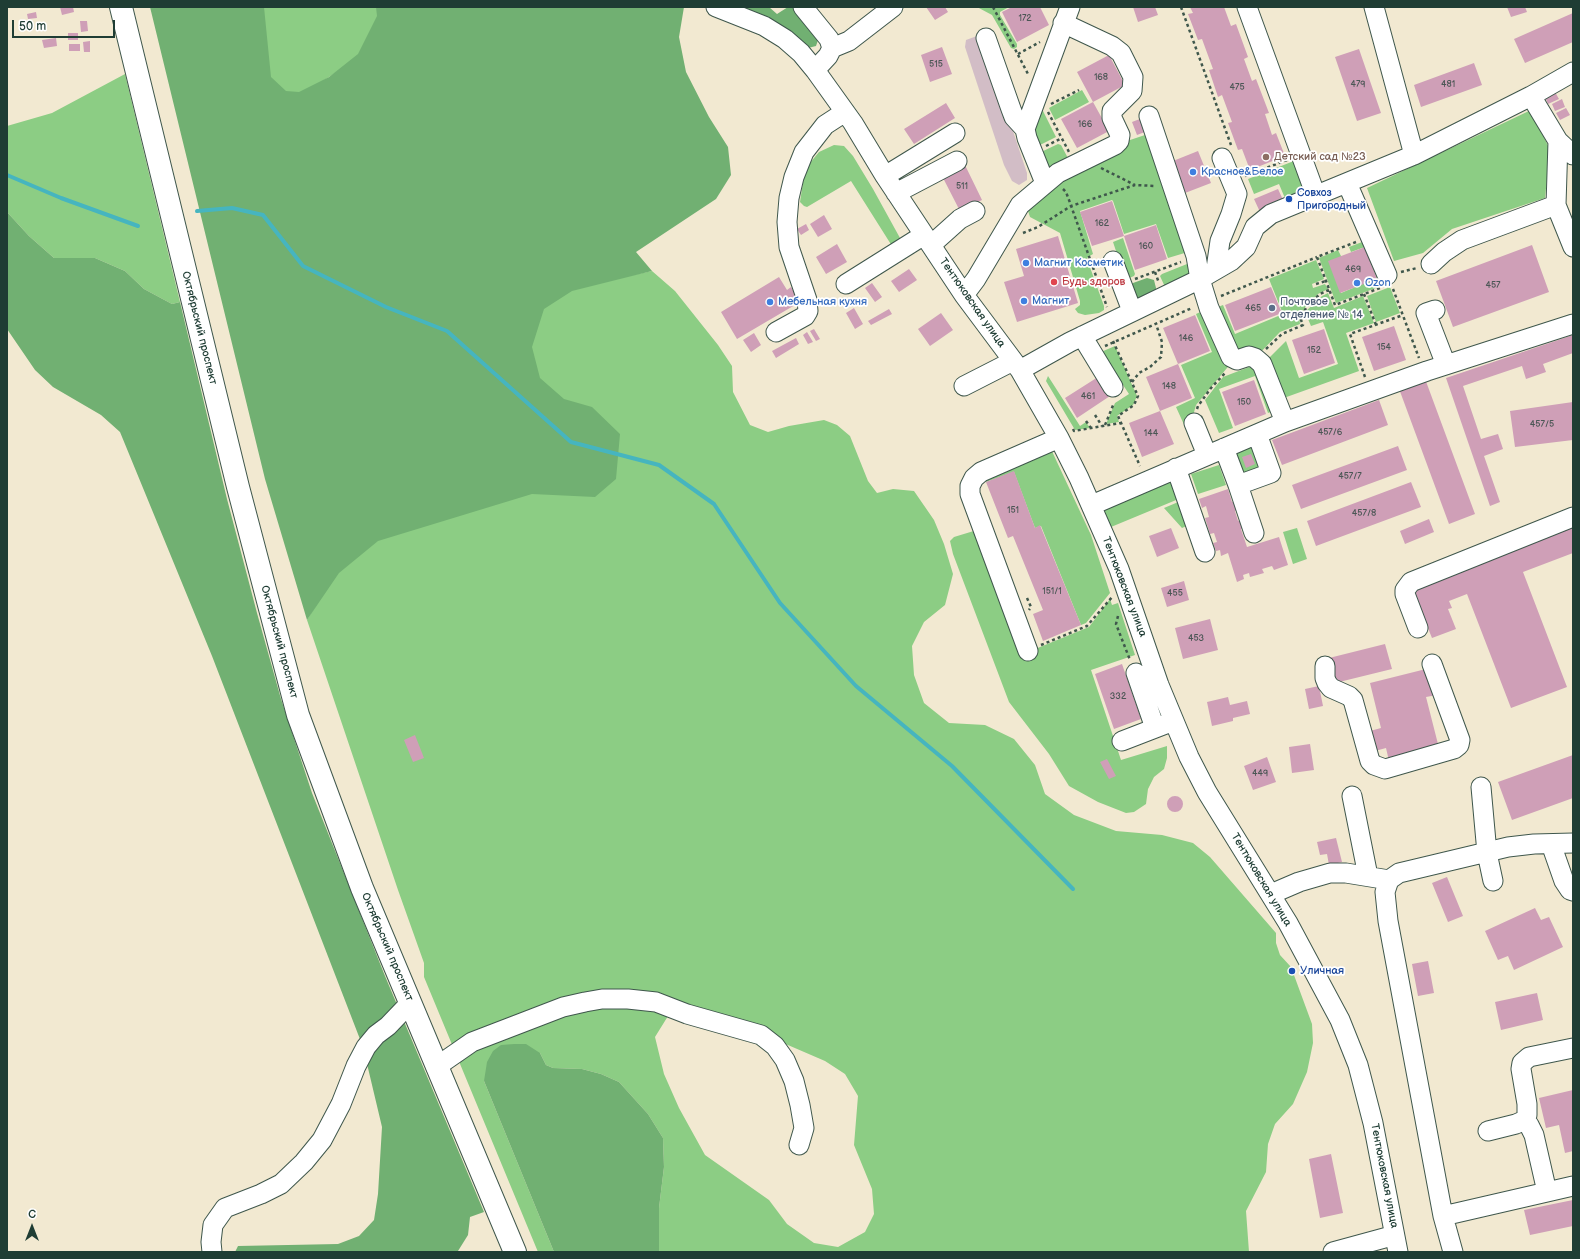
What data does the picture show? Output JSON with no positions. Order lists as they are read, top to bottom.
{
  "streets": {
    "main road": ["Октябрьский проспект"],
    "street": ["Тентюковская улица"]
  },
  "places": [
    "Детский сад №23",
    "Красное&Белое",
    "Совхоз Пригородный",
    "Магнит Косметик",
    "Будь здоров",
    "Ozon",
    "Магнит",
    "Мебельная кухня",
    "Почтовое отделение № 14",
    "Уличная"
  ],
  "house_numbers": [
    "172",
    "515",
    "168",
    "479",
    "481",
    "475",
    "166",
    "511",
    "162",
    "160",
    "469",
    "457",
    "465",
    "146",
    "154",
    "152",
    "148",
    "461",
    "150",
    "457/5",
    "457/6",
    "144",
    "457/7",
    "151",
    "457/8",
    "151/1",
    "455",
    "453",
    "332",
    "449"
  ],
  "scale_bar": "50 m",
  "north": "top"
}
